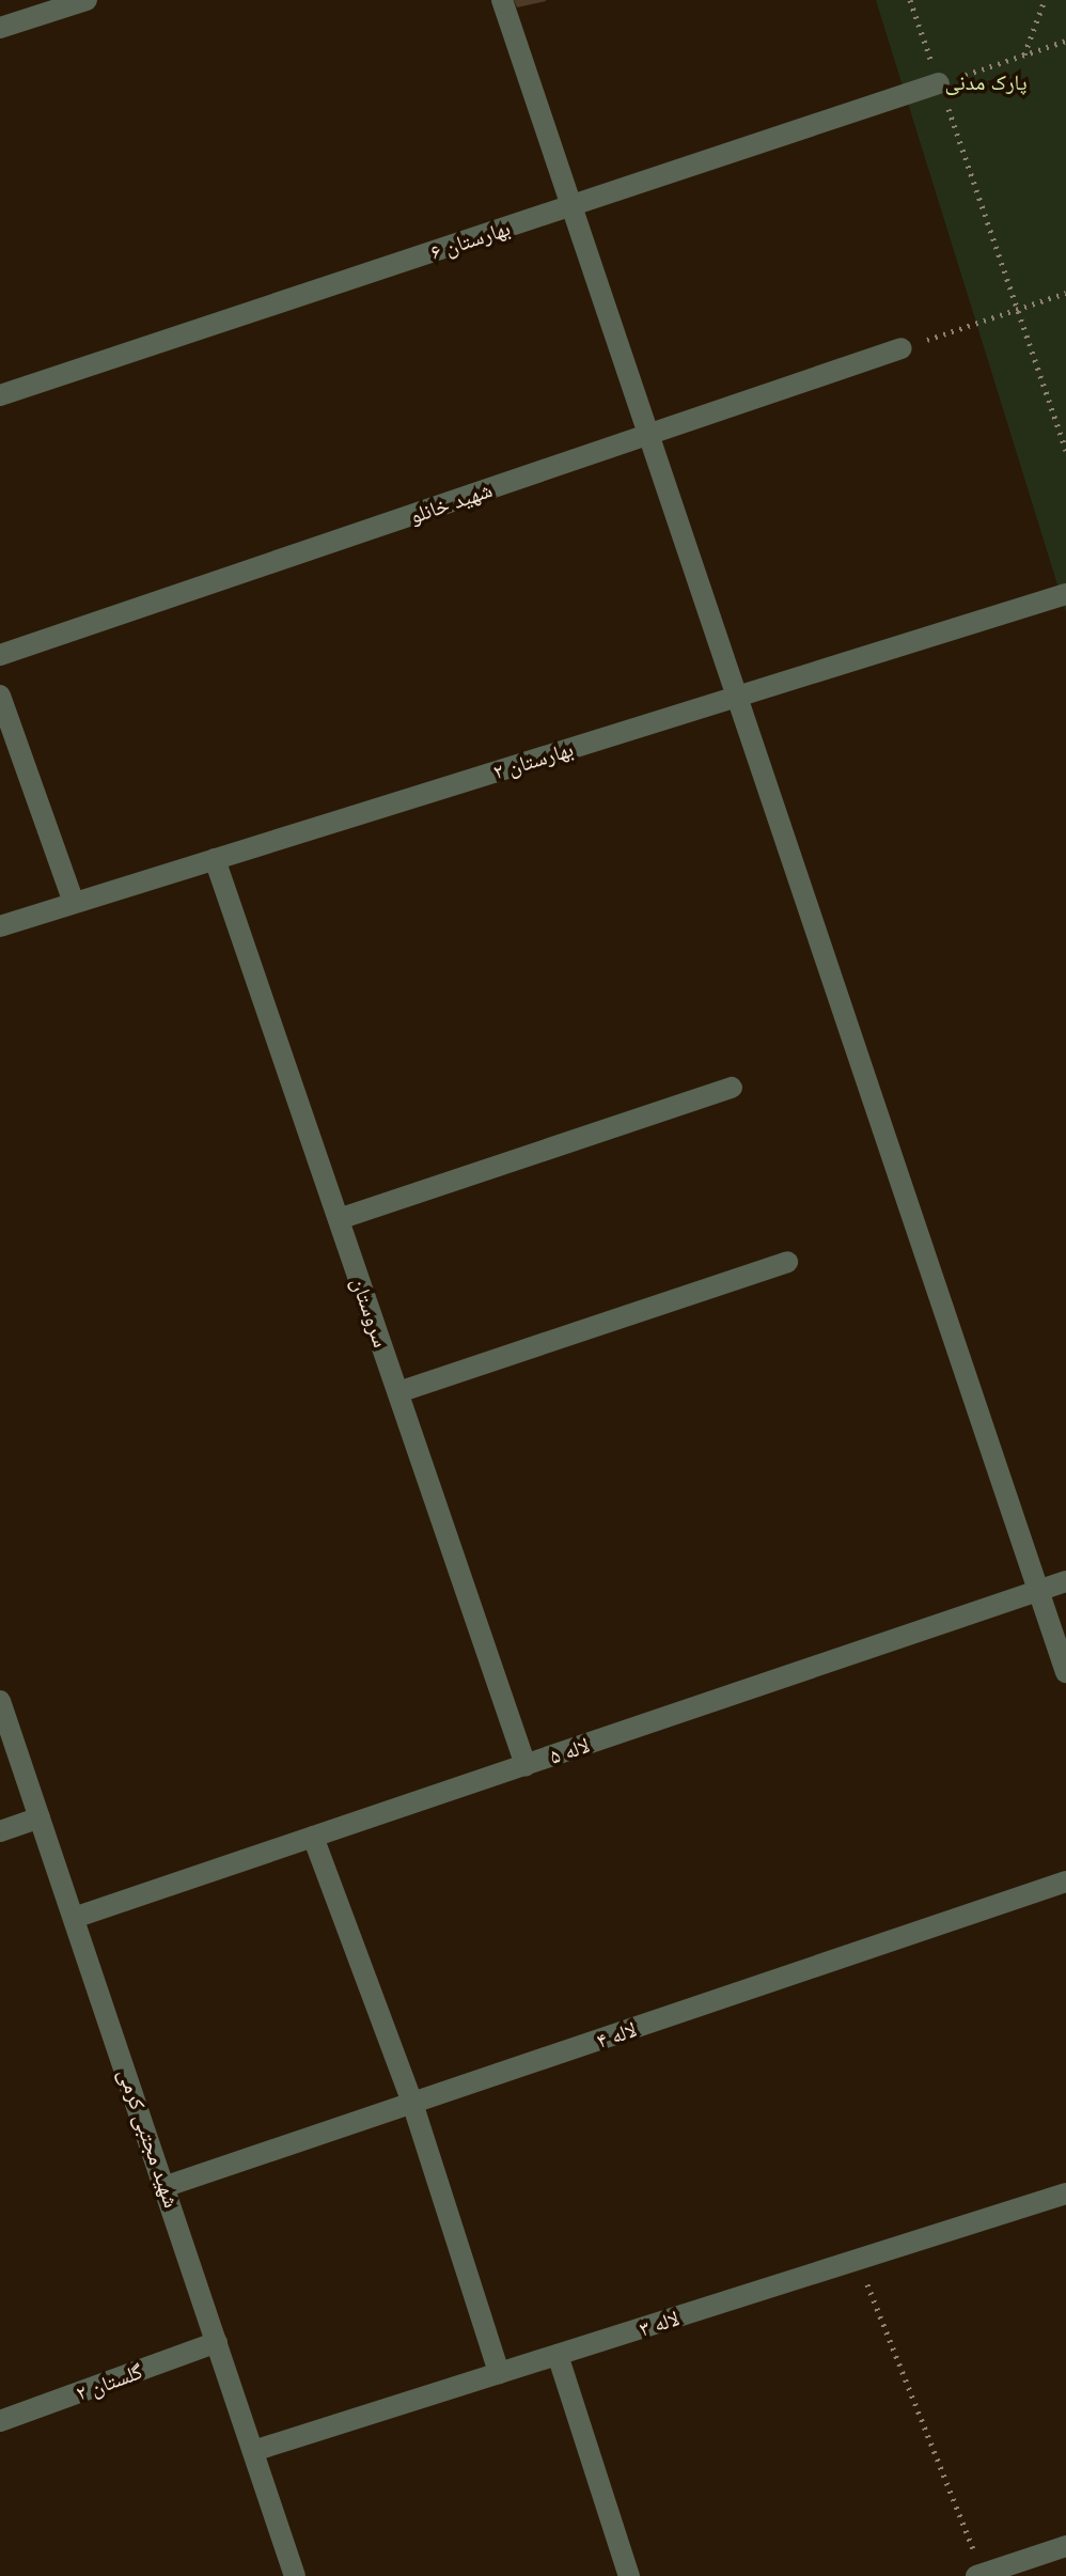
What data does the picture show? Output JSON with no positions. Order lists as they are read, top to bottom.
{
  "streets": {
    "street": [
      "بهارستان ۶",
      "شهید خانلو",
      "بهارستان ۲",
      "سروستان",
      "لاله ۵",
      "لاله ۴",
      "شهید مجتبی کرمی",
      "لاله ۳",
      "گلستان ۲"
    ]
  },
  "crossings": [
    ["بهارستان ۲", "سروستان"],
    ["سروستان", "لاله ۵"],
    ["لاله ۵", "شهید مجتبی کرمی"],
    ["لاله ۴", "شهید مجتبی کرمی"],
    ["شهید مجتبی کرمی", "لاله ۳"],
    ["شهید مجتبی کرمی", "گلستان ۲"]
  ],
  "parks": ["پارک مدنی"]
}
